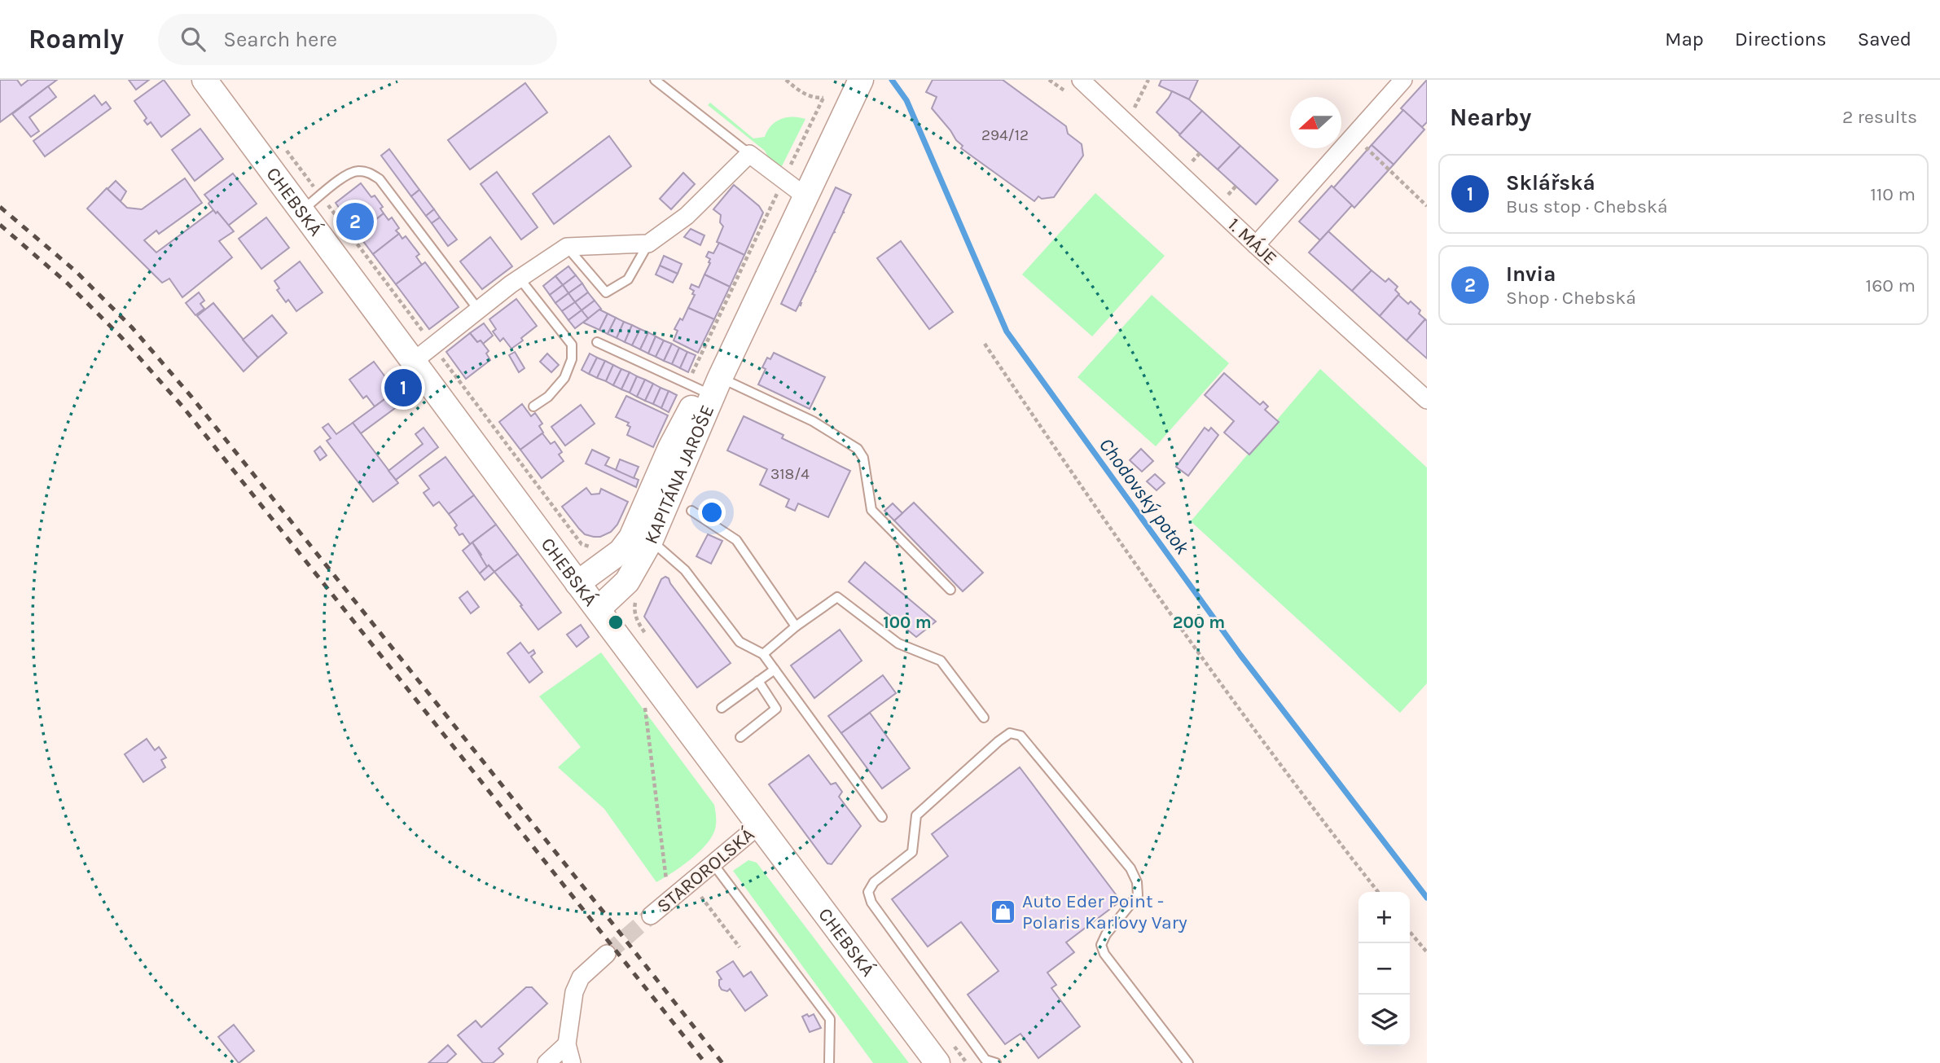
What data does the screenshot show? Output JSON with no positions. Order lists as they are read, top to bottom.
{
  "streets": {
    "street": [
      "CHEBSKÁ",
      "1. MÁJE",
      "KAPITÁNA JAROŠE",
      "STAROROLSKÁ"
    ]
  },
  "crossings": [
    ["CHEBSKÁ", "KAPITÁNA JAROŠE"],
    ["CHEBSKÁ", "STAROROLSKÁ"]
  ],
  "water": ["Chodovský potok"],
  "places": {
    "shop": ["Auto Eder Point - Polaris Karlovy Vary"]
  },
  "house_numbers": ["294/12", "318/4"],
  "north": "left",
  "page": {
    "header": "Roamly",
    "search": "Search here",
    "nav": ["Map", "Directions", "Saved"],
    "heading": ["Nearby", "2 results"],
    "list": [
      {
        "mark": "1",
        "name": "Sklářská",
        "note": "Bus stop · Chebská",
        "value": "110 m"
      },
      {
        "mark": "2",
        "name": "Invia",
        "note": "Shop · Chebská",
        "value": "160 m"
      }
    ],
    "pins": ["2", "1"],
    "map_buttons": ["+", "−"]
  },
  "rings": ["100 m", "200 m"]
}
